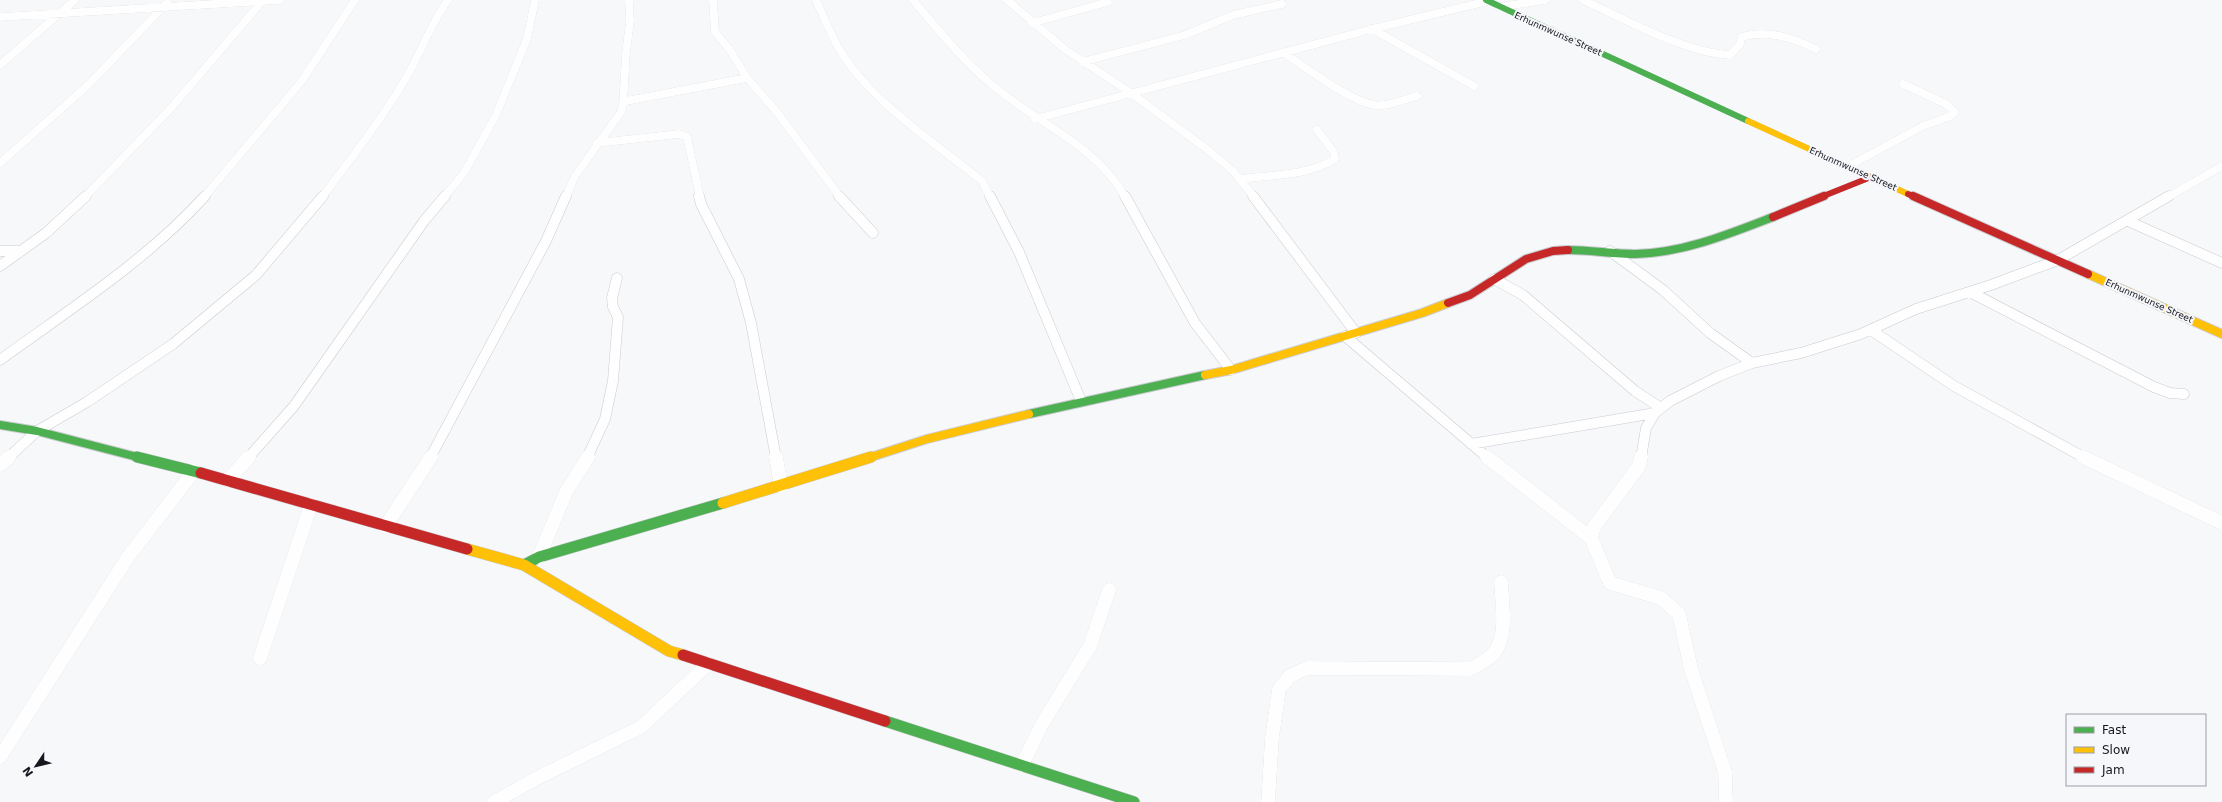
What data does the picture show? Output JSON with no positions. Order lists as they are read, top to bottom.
{
  "streets": {
    "street": ["Erhunmwunse Street"]
  },
  "legend": ["Fast", "Slow", "Jam"],
  "north": "bottom left"
}
